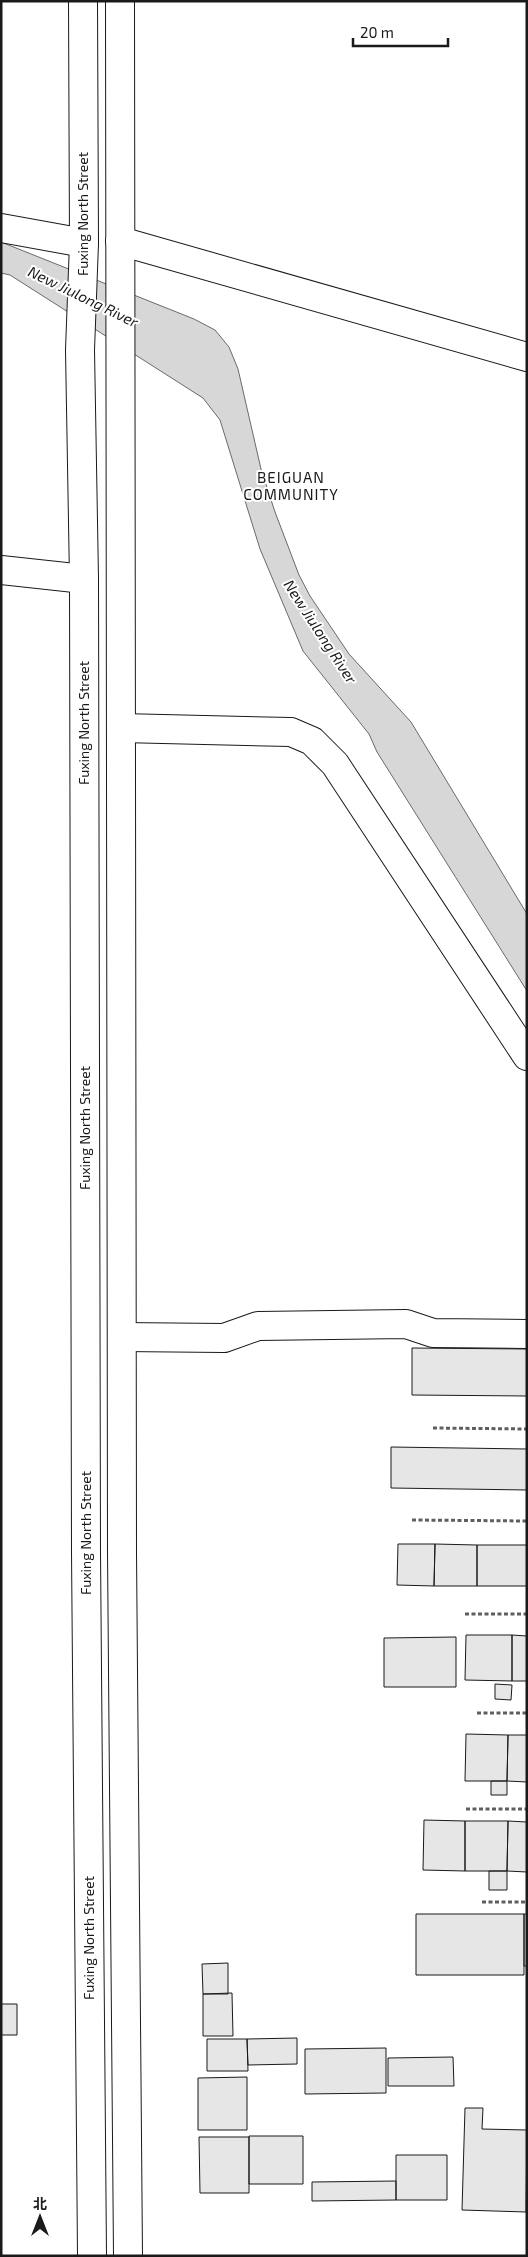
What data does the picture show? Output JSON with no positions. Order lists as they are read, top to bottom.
{
  "streets": {
    "main road": ["Fuxing North Street"]
  },
  "districts": ["BEIGUAN COMMUNITY"],
  "water": ["New Jiulong River"],
  "scale_bar": "20 m",
  "north": "top"
}
